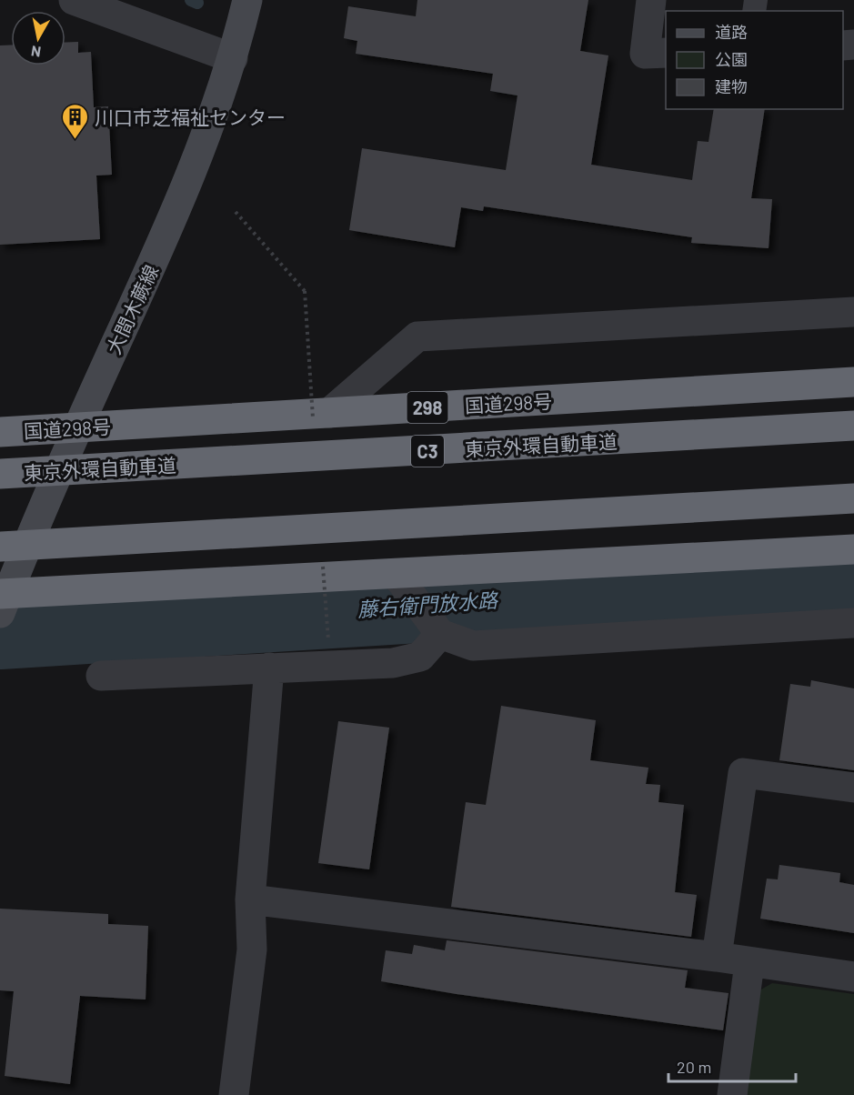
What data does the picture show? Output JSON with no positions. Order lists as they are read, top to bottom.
{
  "streets": {
    "highway": [
      "国道298号",
      "298",
      "東京外環自動車道",
      "C3"
    ],
    "main road": ["大間木蕨線"]
  },
  "crossings": [
    ["大間木蕨線", "国道298号"]
  ],
  "water": ["藤右衛門放水路"],
  "places": {
    "building": ["川口市芝福祉センター"]
  },
  "legend": ["道路", "公園", "建物"],
  "scale_bar": "20 m",
  "north": "bottom"
}
